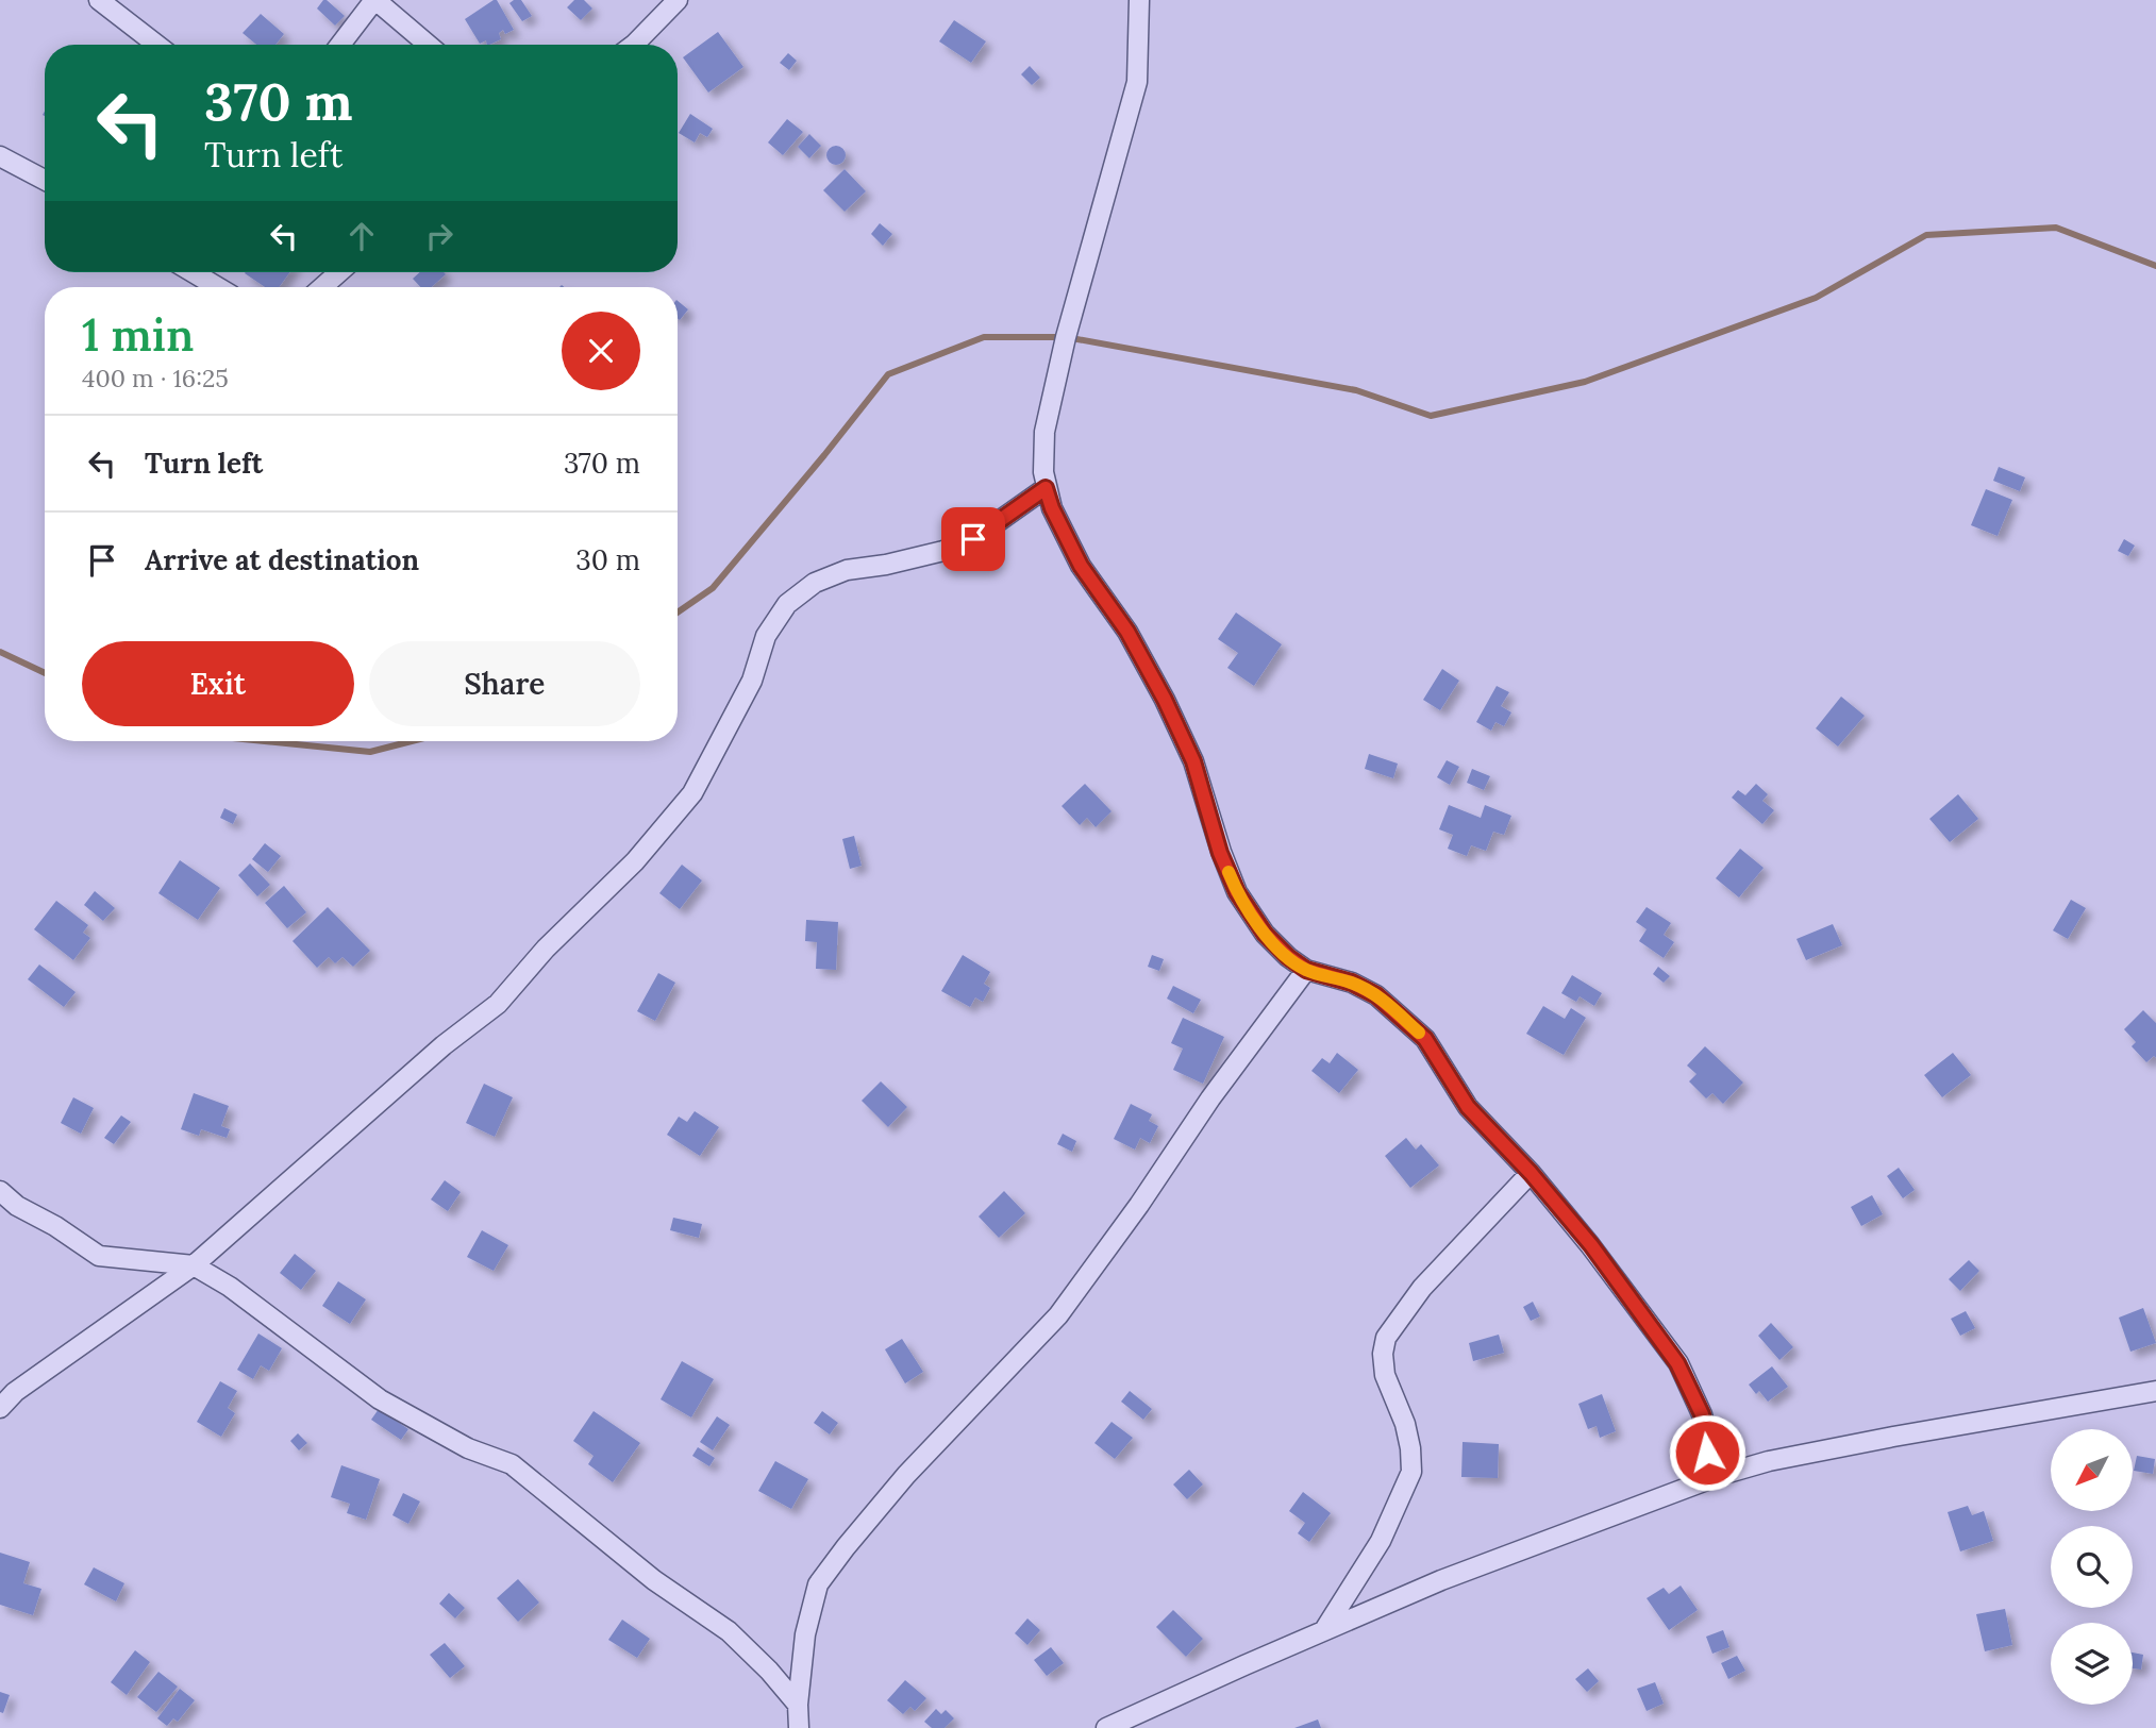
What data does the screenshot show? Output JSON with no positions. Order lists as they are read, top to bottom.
{
  "north": "bottom left",
  "page": {
    "turn": ["370 m", "Turn left"],
    "heading": ["1 min", "400 m · 16:25"],
    "list": [
      {
        "name": "Turn left",
        "value": "370 m"
      },
      {
        "name": "Arrive at destination",
        "value": "30 m"
      }
    ],
    "buttons": ["Exit", "Share"]
  }
}
